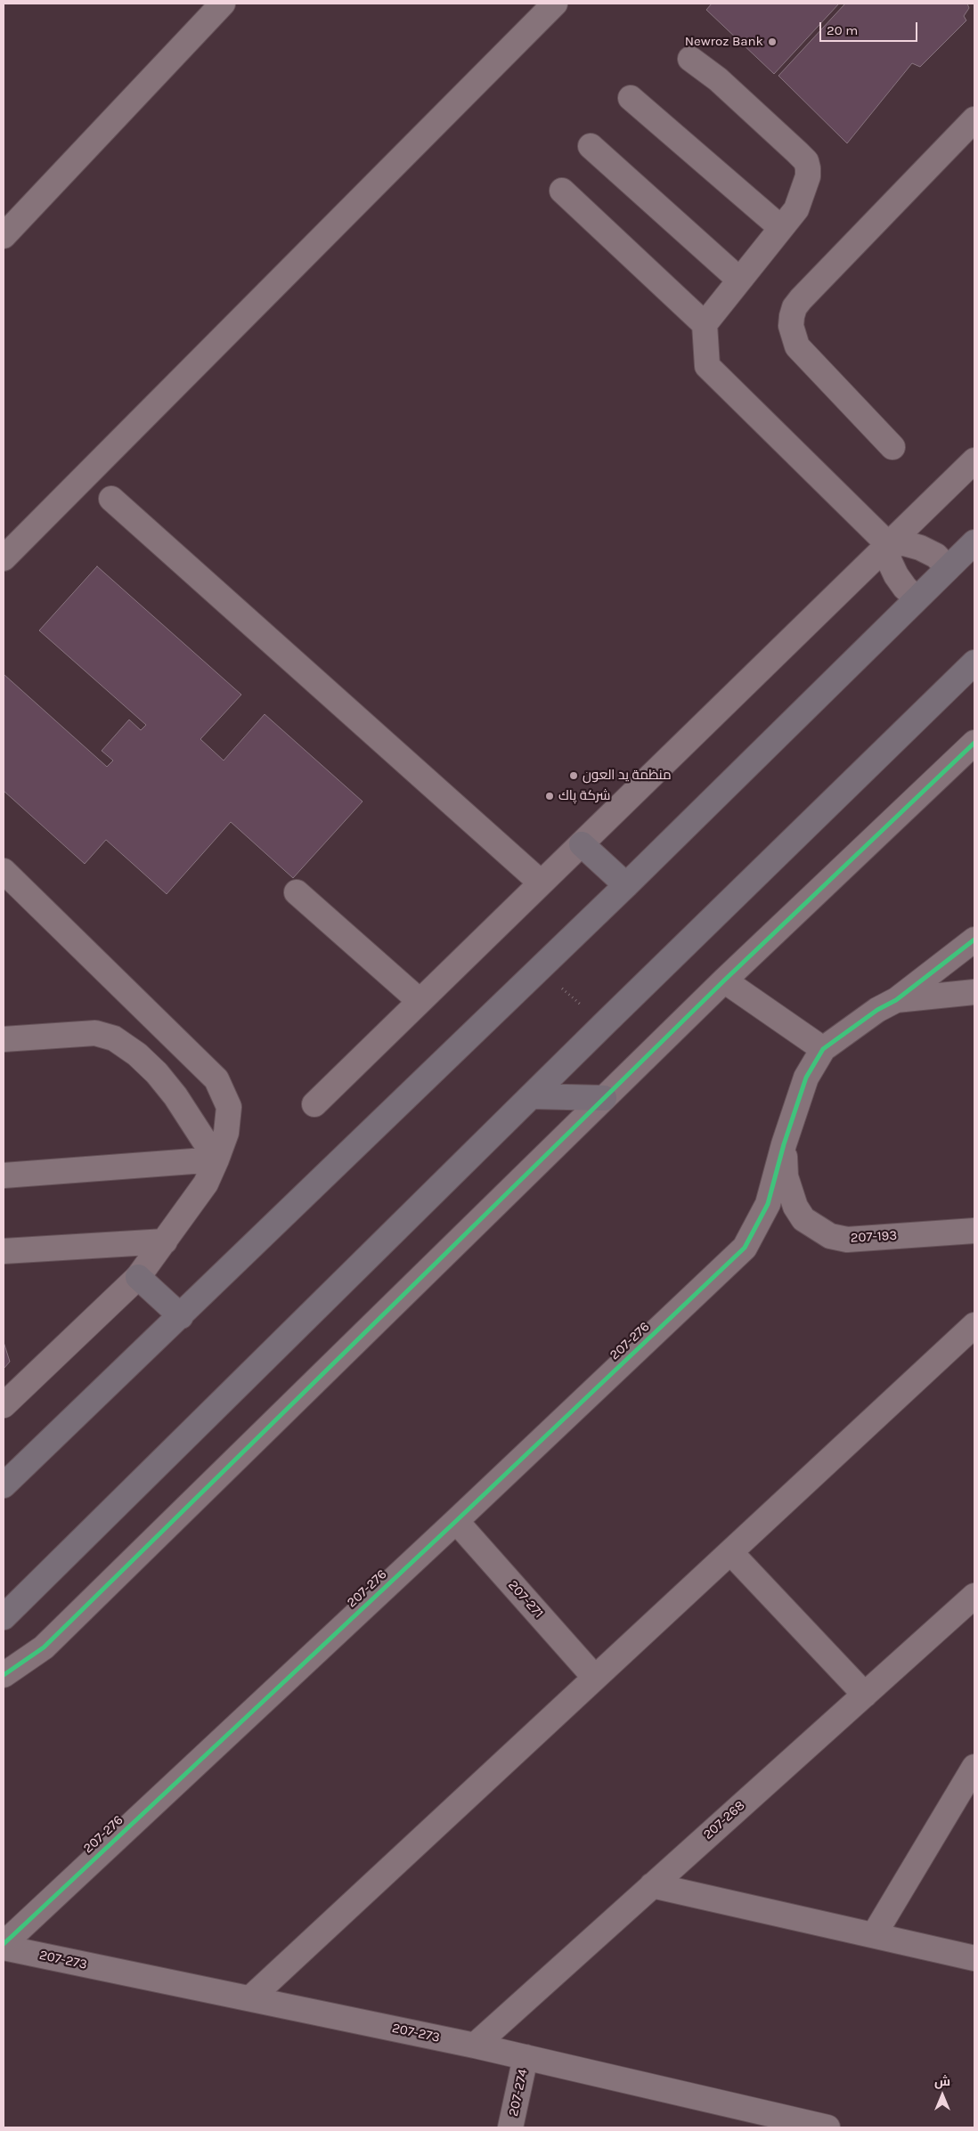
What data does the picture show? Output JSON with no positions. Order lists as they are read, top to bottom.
{
  "streets": {
    "street": [
      "207-193",
      "207-276",
      "207-271",
      "207-268",
      "207-273",
      "207-274"
    ]
  },
  "crossings": [
    ["207-193", "207-276"],
    ["207-276", "207-271"],
    ["207-268", "207-273"],
    ["207-273", "207-274"]
  ],
  "places": ["Newroz Bank", "منظمة يد العون", "شركة پاك"],
  "scale_bar": "20 m",
  "north": "top"
}
